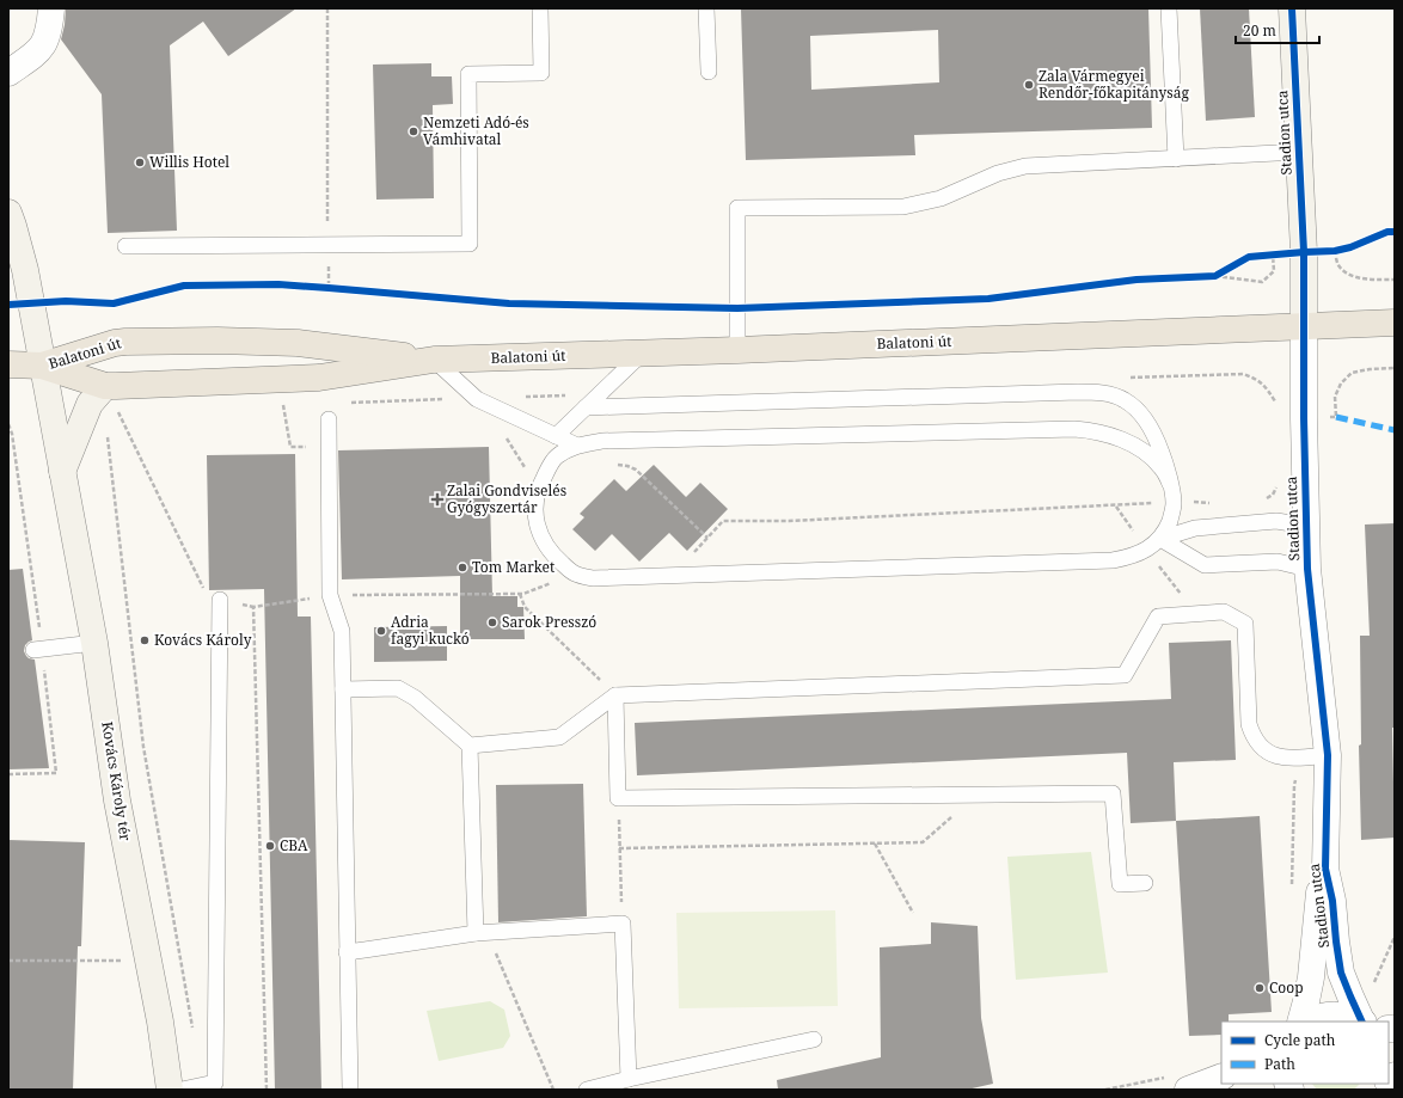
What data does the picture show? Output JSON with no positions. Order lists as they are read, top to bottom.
{
  "streets": {
    "main road": ["Stadion utca", "Balatoni út", "Kovács Károly tér"]
  },
  "crossings": [
    ["Stadion utca", "Balatoni út"],
    ["Balatoni út", "Kovács Károly tér"]
  ],
  "places": {
    "other": [
      "Zala Vármegyei Rendőr-főkapitányság",
      "Nemzeti Adó-és Vámhivatal",
      "Willis Hotel",
      "Tom Market",
      "Sarok Presszó",
      "Adria fagyi kuckó",
      "Kovács Károly",
      "CBA",
      "Coop"
    ],
    "health": ["Zalai Gondviselés Gyógyszertár"]
  },
  "legend": ["Cycle path", "Path"],
  "scale_bar": "20 m"
}
